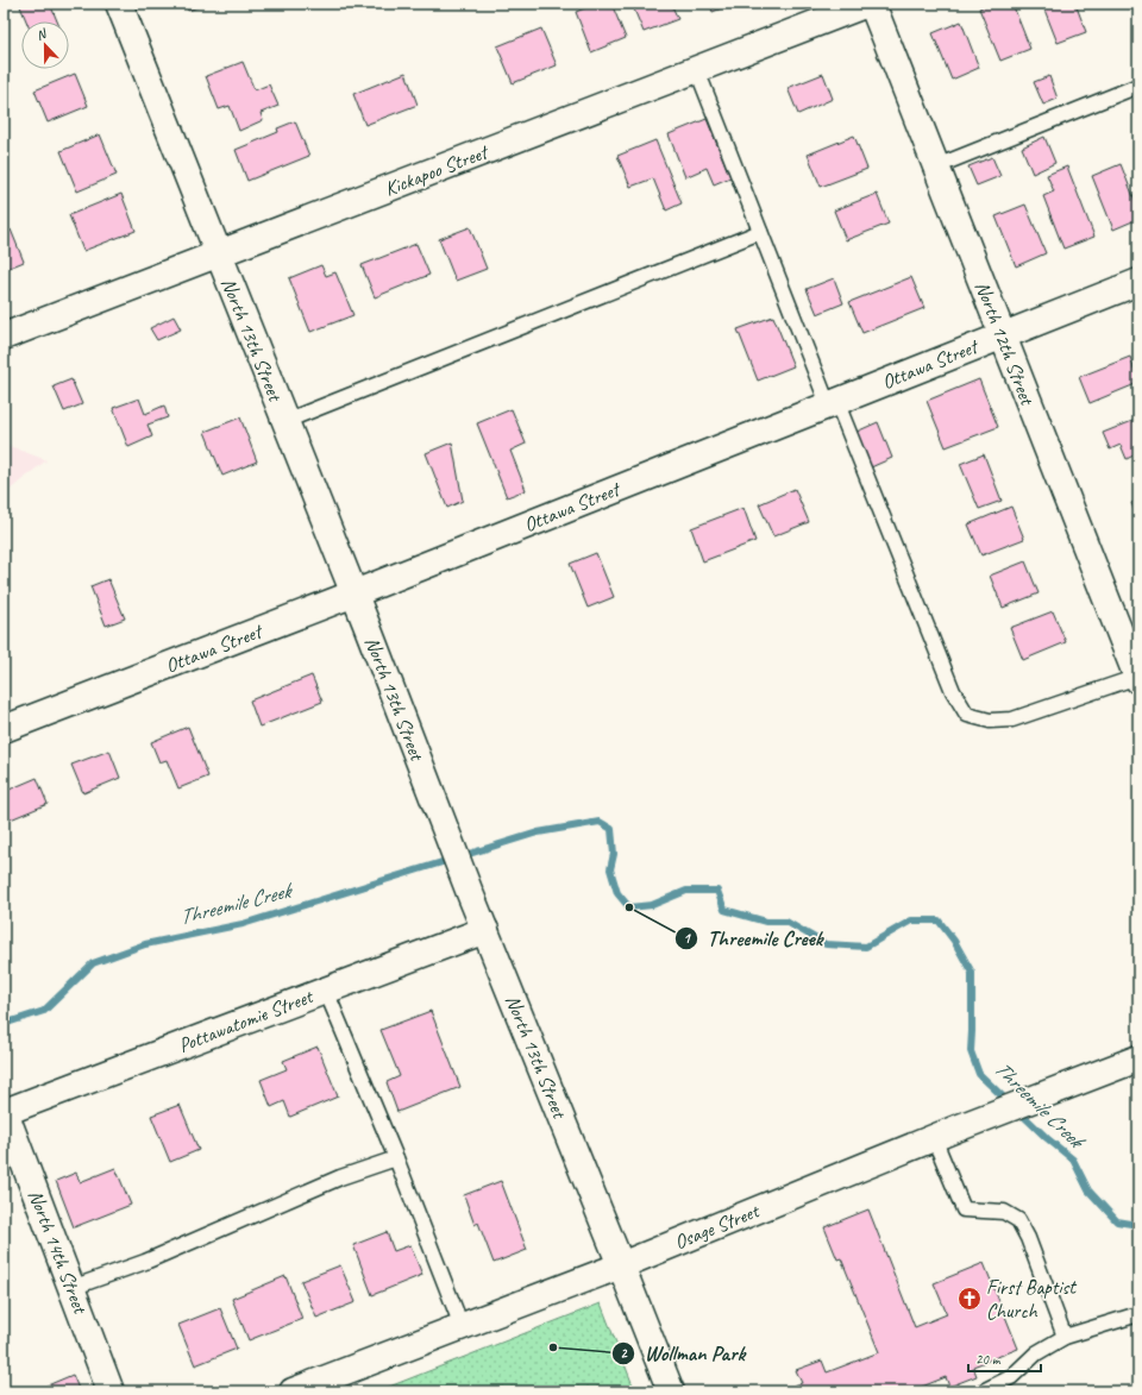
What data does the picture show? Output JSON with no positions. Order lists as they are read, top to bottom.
{
  "streets": {
    "street": [
      "Kickapoo Street",
      "North 13th Street",
      "North 12th Street",
      "Ottawa Street",
      "Pottawatomie Street",
      "Osage Street",
      "North 14th Street"
    ]
  },
  "crossings": [
    ["Kickapoo Street", "North 13th Street"],
    ["North 13th Street", "Ottawa Street"],
    ["North 13th Street", "Pottawatomie Street"],
    ["North 13th Street", "Osage Street"],
    ["North 12th Street", "Ottawa Street"],
    ["Pottawatomie Street", "North 14th Street"]
  ],
  "water": ["Threemile Creek"],
  "places": {
    "other": ["Threemile Creek", "Wollman Park"],
    "church": ["First Baptist Church"]
  },
  "scale_bar": "20 m",
  "north": "top"
}
